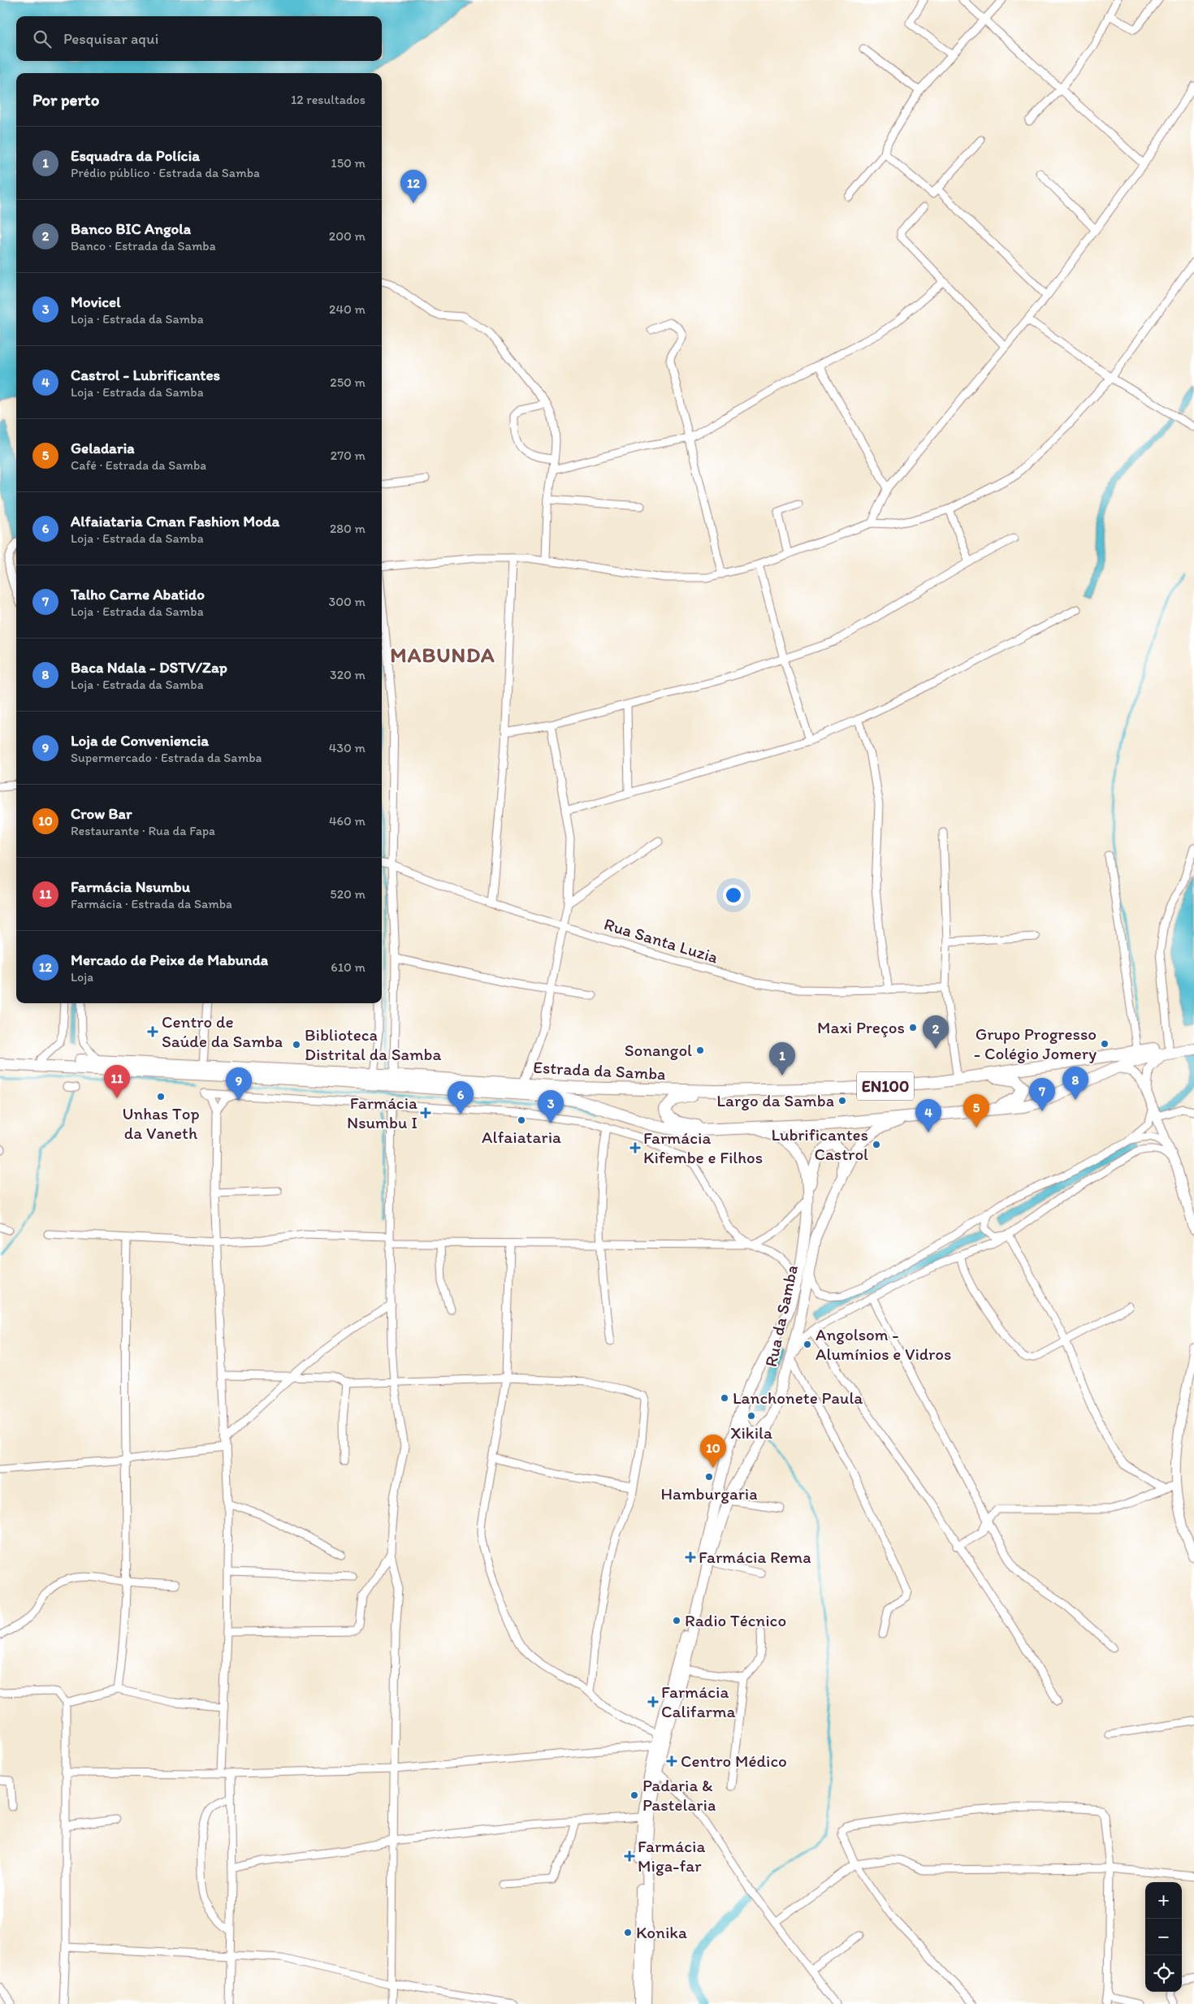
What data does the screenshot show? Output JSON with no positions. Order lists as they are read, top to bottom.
{
  "streets": {
    "main road": ["Estrada da Samba", "EN100", "Rua da Samba"],
    "street": ["Rua Santa Luzia"]
  },
  "crossings": [
    ["Estrada da Samba", "Rua da Samba"]
  ],
  "districts": ["MABUNDA"],
  "places": {
    "other": [
      "Maxi Preços",
      "Grupo Progresso - Colégio Jomery",
      "Biblioteca Distrital da Samba",
      "Sonangol",
      "Unhas Top da Vaneth",
      "Largo da Samba",
      "Alfaiataria",
      "Lubrificantes Castrol",
      "Angolsom - Alumínios e Vidros",
      "Lanchonete Paula",
      "Xikila",
      "Hamburgaria",
      "Radio Técnico",
      "Padaria & Pastelaria",
      "Konika"
    ],
    "health": [
      "Centro de Saúde da Samba",
      "Farmácia Nsumbu I",
      "Farmácia Kifembe e Filhos",
      "Farmácia Rema",
      "Farmácia Califarma",
      "Centro Médico",
      "Farmácia Miga-far"
    ]
  },
  "page": {
    "search": "Pesquisar aqui",
    "heading": ["Por perto", "12 resultados"],
    "list": [
      {
        "mark": "1",
        "name": "Esquadra da Polícia",
        "note": "Prédio público · Estrada da Samba",
        "value": "150 m"
      },
      {
        "mark": "2",
        "name": "Banco BIC Angola",
        "note": "Banco · Estrada da Samba",
        "value": "200 m"
      },
      {
        "mark": "3",
        "name": "Movicel",
        "note": "Loja · Estrada da Samba",
        "value": "240 m"
      },
      {
        "mark": "4",
        "name": "Castrol - Lubrificantes",
        "note": "Loja · Estrada da Samba",
        "value": "250 m"
      },
      {
        "mark": "5",
        "name": "Geladaria",
        "note": "Café · Estrada da Samba",
        "value": "270 m"
      },
      {
        "mark": "6",
        "name": "Alfaiataria Cman Fashion Moda",
        "note": "Loja · Estrada da Samba",
        "value": "280 m"
      },
      {
        "mark": "7",
        "name": "Talho Carne Abatido",
        "note": "Loja · Estrada da Samba",
        "value": "300 m"
      },
      {
        "mark": "8",
        "name": "Baca Ndala - DSTV/Zap",
        "note": "Loja · Estrada da Samba",
        "value": "320 m"
      },
      {
        "mark": "9",
        "name": "Loja de Conveniencia",
        "note": "Supermercado · Estrada da Samba",
        "value": "430 m"
      },
      {
        "mark": "10",
        "name": "Crow Bar",
        "note": "Restaurante · Rua da Fapa",
        "value": "460 m"
      },
      {
        "mark": "11",
        "name": "Farmácia Nsumbu",
        "note": "Farmácia · Estrada da Samba",
        "value": "520 m"
      },
      {
        "mark": "12",
        "name": "Mercado de Peixe de Mabunda",
        "note": "Loja",
        "value": "610 m"
      }
    ],
    "pins": [
      "12",
      "2",
      "1",
      "11",
      "8",
      "9",
      "7",
      "6",
      "3",
      "5",
      "4",
      "10"
    ],
    "map_buttons": ["+", "−"]
  }
}
